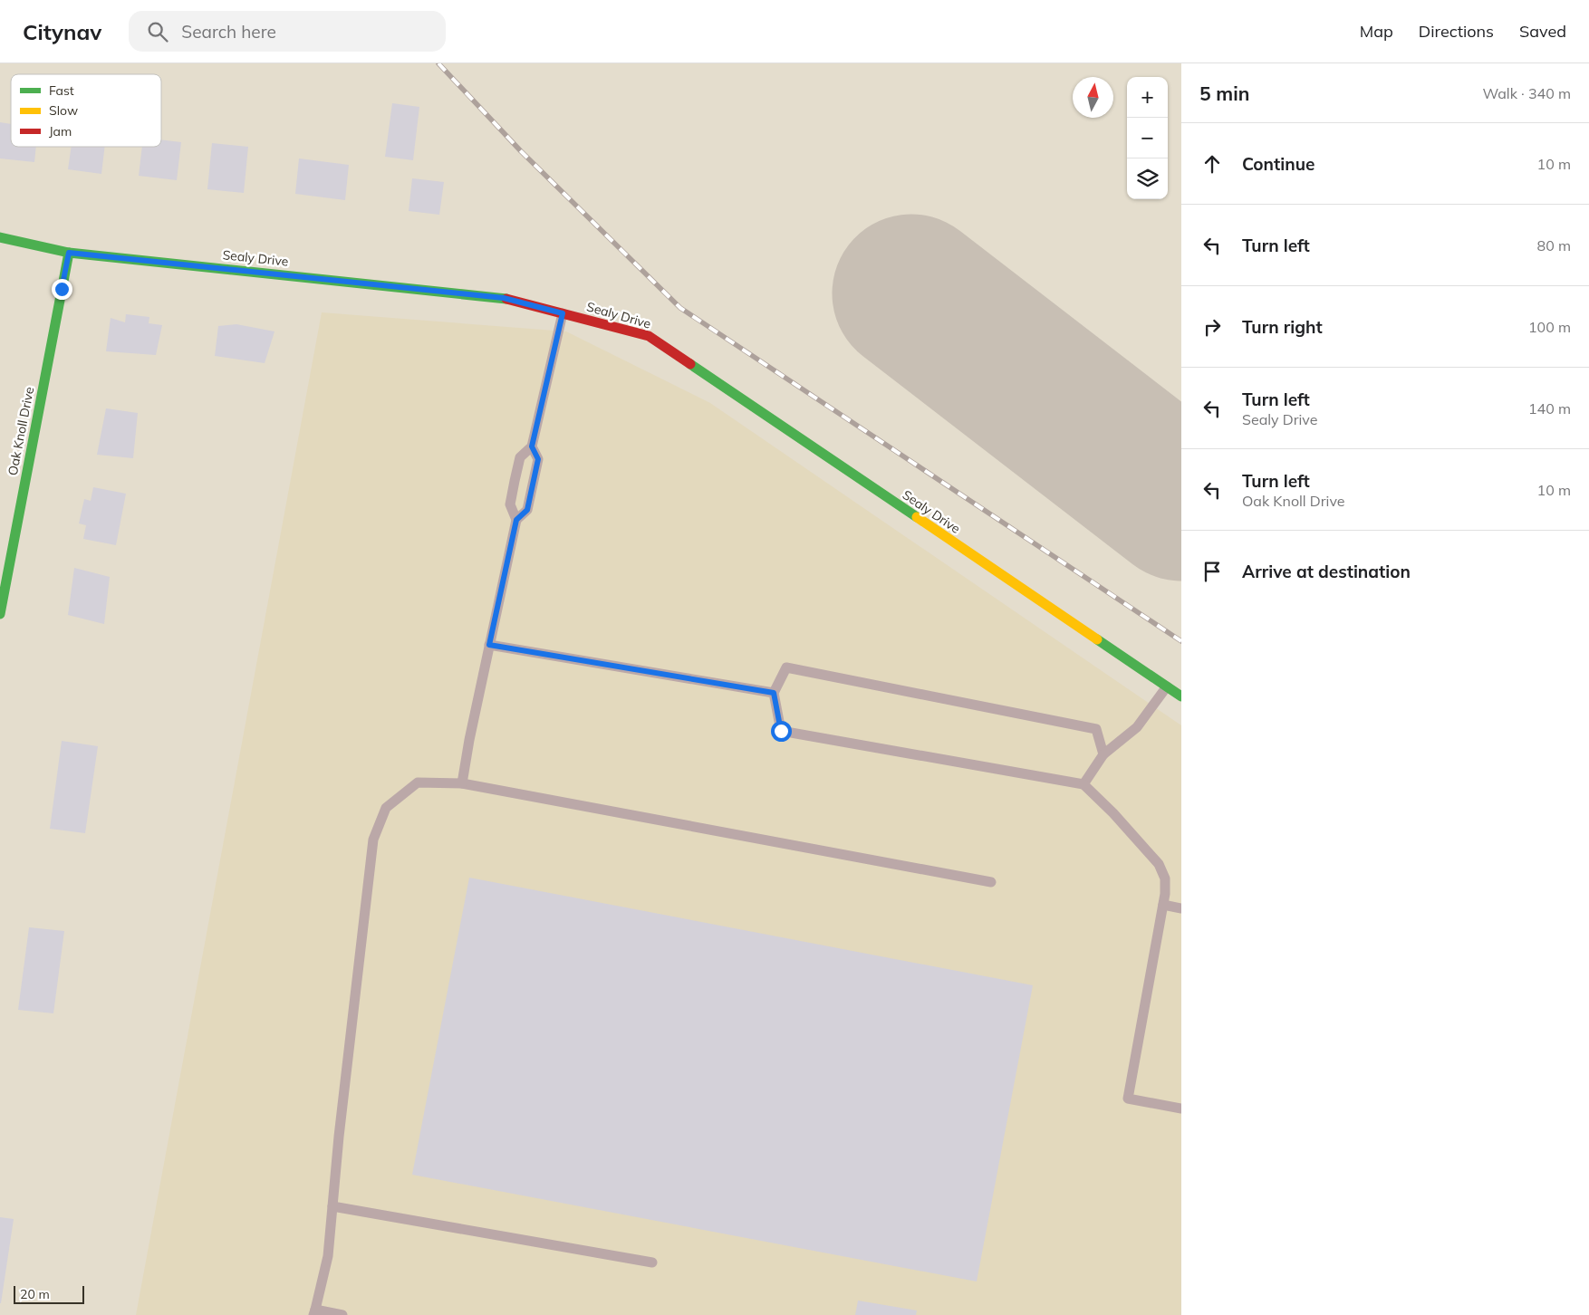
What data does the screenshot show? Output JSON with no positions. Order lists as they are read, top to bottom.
{
  "streets": {
    "street": ["Sealy Drive", "Oak Knoll Drive"]
  },
  "crossings": [
    ["Sealy Drive", "Oak Knoll Drive"]
  ],
  "legend": ["Fast", "Slow", "Jam"],
  "scale_bar": "20 m",
  "north": "top",
  "page": {
    "header": "Citynav",
    "search": "Search here",
    "nav": ["Map", "Directions", "Saved"],
    "heading": ["5 min", "Walk · 340 m"],
    "map_buttons": ["+", "−"],
    "list": [
      ["Continue", "10 m"],
      ["Turn left", "80 m"],
      ["Turn right", "100 m"],
      ["Turn left", "Sealy Drive", "140 m"],
      ["Turn left", "Oak Knoll Drive", "10 m"],
      "Arrive at destination"
    ],
    "scale": "20 m"
  }
}
